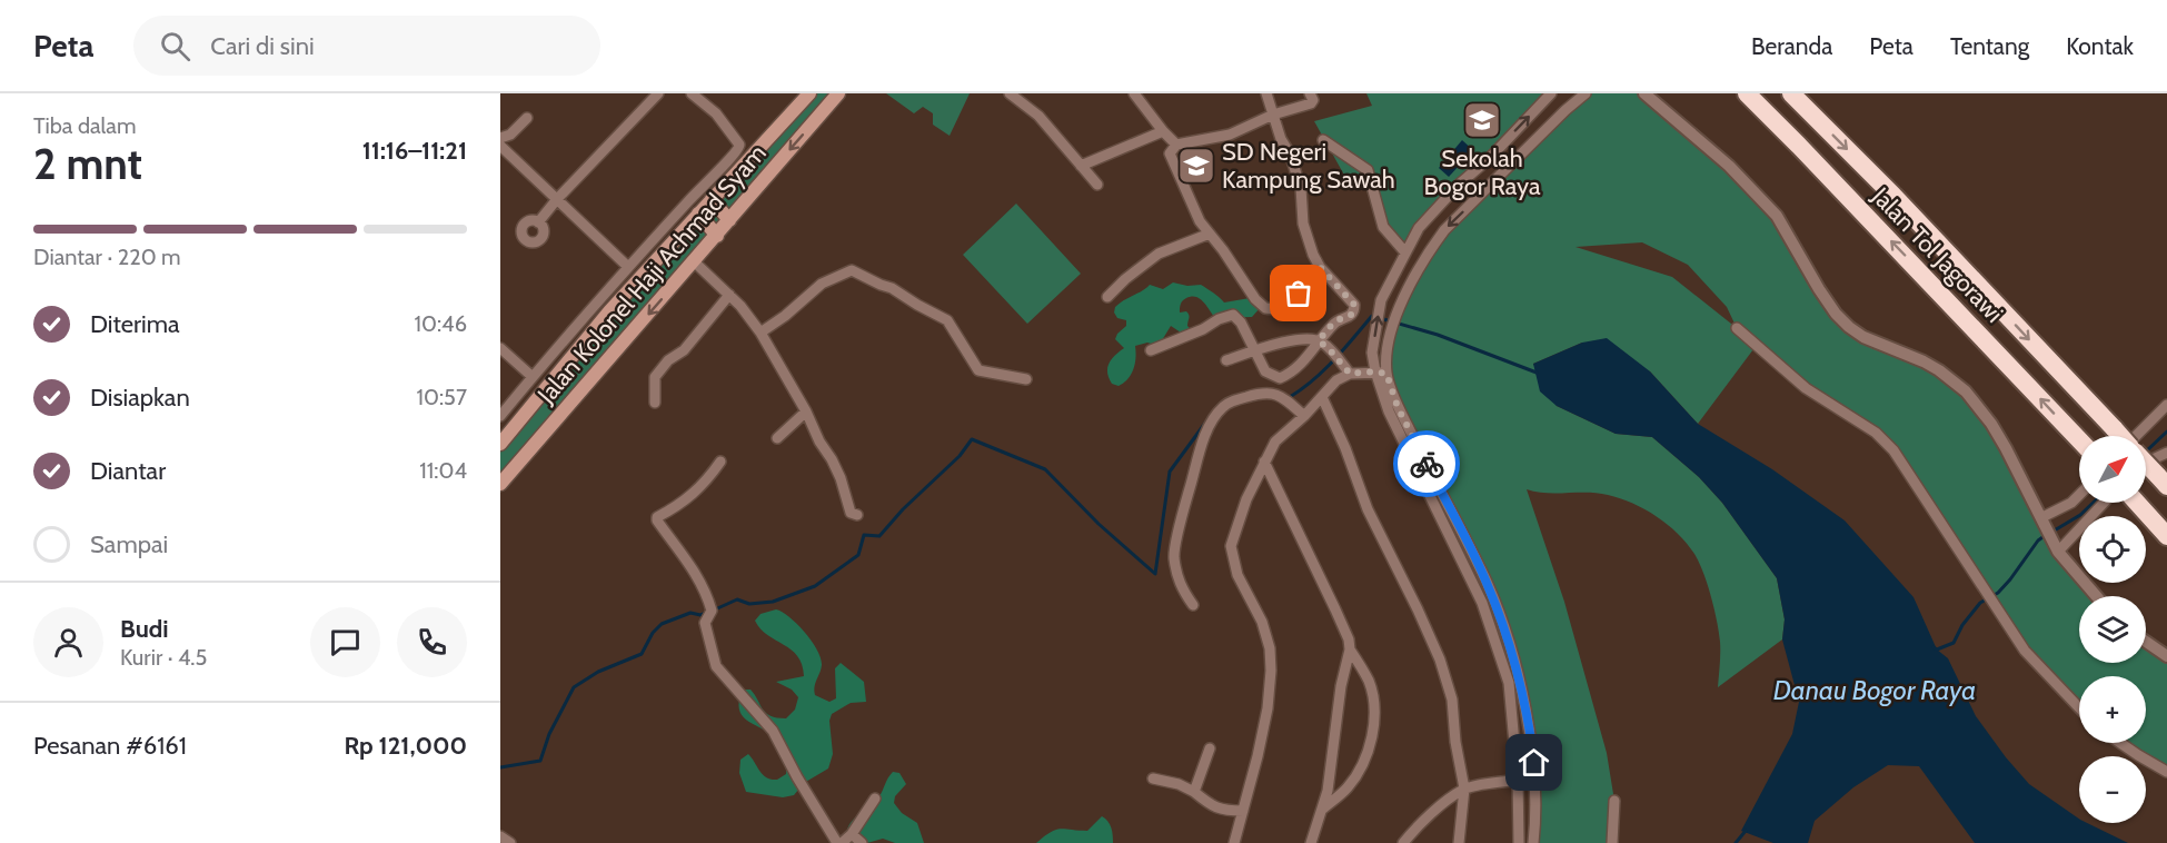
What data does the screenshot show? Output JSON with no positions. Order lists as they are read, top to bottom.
{
  "streets": {
    "highway": ["Jalan Tol Jagorawi"],
    "main road": ["Jalan Kolonel Haji Achmad Syam"]
  },
  "water": ["Danau Bogor Raya"],
  "places": {
    "school or university": ["Sekolah Bogor Raya", "SD Negeri Kampung Sawah"]
  },
  "north": "top right",
  "page": {
    "header": "Peta",
    "search": "Cari di sini",
    "nav": [
      "Beranda",
      "Peta",
      "Tentang",
      "Kontak"
    ],
    "heading": ["2 mnt", "Tiba dalam", "11:16–11:21"],
    "panel": [
      "Budi",
      "Kurir · 4.5",
      "Pesanan #6161",
      "Rp 121,000"
    ],
    "bar": "Diantar · 220 m",
    "list": [
      ["Diterima", "10:46"],
      ["Disiapkan", "10:57"],
      ["Diantar", "11:04"],
      "Sampai"
    ],
    "map_buttons": ["+", "−"]
  }
}
